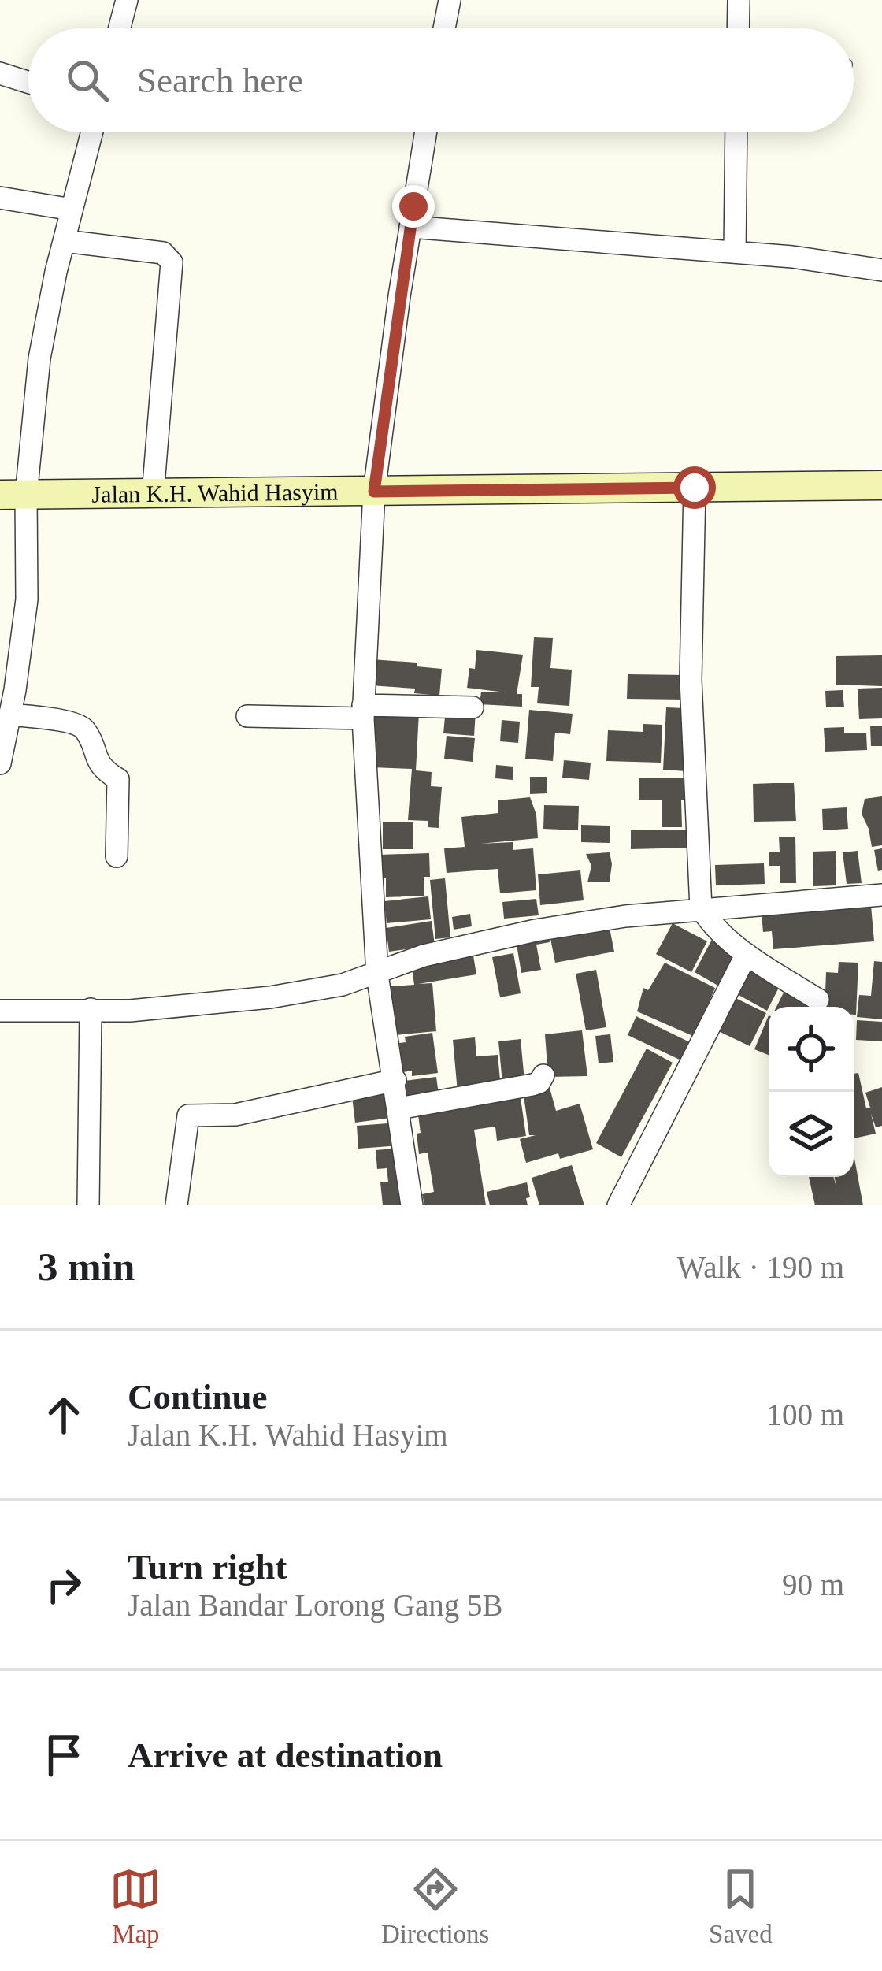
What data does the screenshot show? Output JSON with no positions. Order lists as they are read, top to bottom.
{
  "streets": {
    "main road": ["Jalan K.H. Wahid Hasyim"]
  },
  "page": {
    "search": "Search here",
    "heading": ["3 min", "Walk · 190 m"],
    "list": [
      ["Continue", "Jalan K.H. Wahid Hasyim", "100 m"],
      ["Turn right", "Jalan Bandar Lorong Gang 5B", "90 m"],
      "Arrive at destination"
    ],
    "nav": ["Map", "Directions", "Saved"]
  }
}
